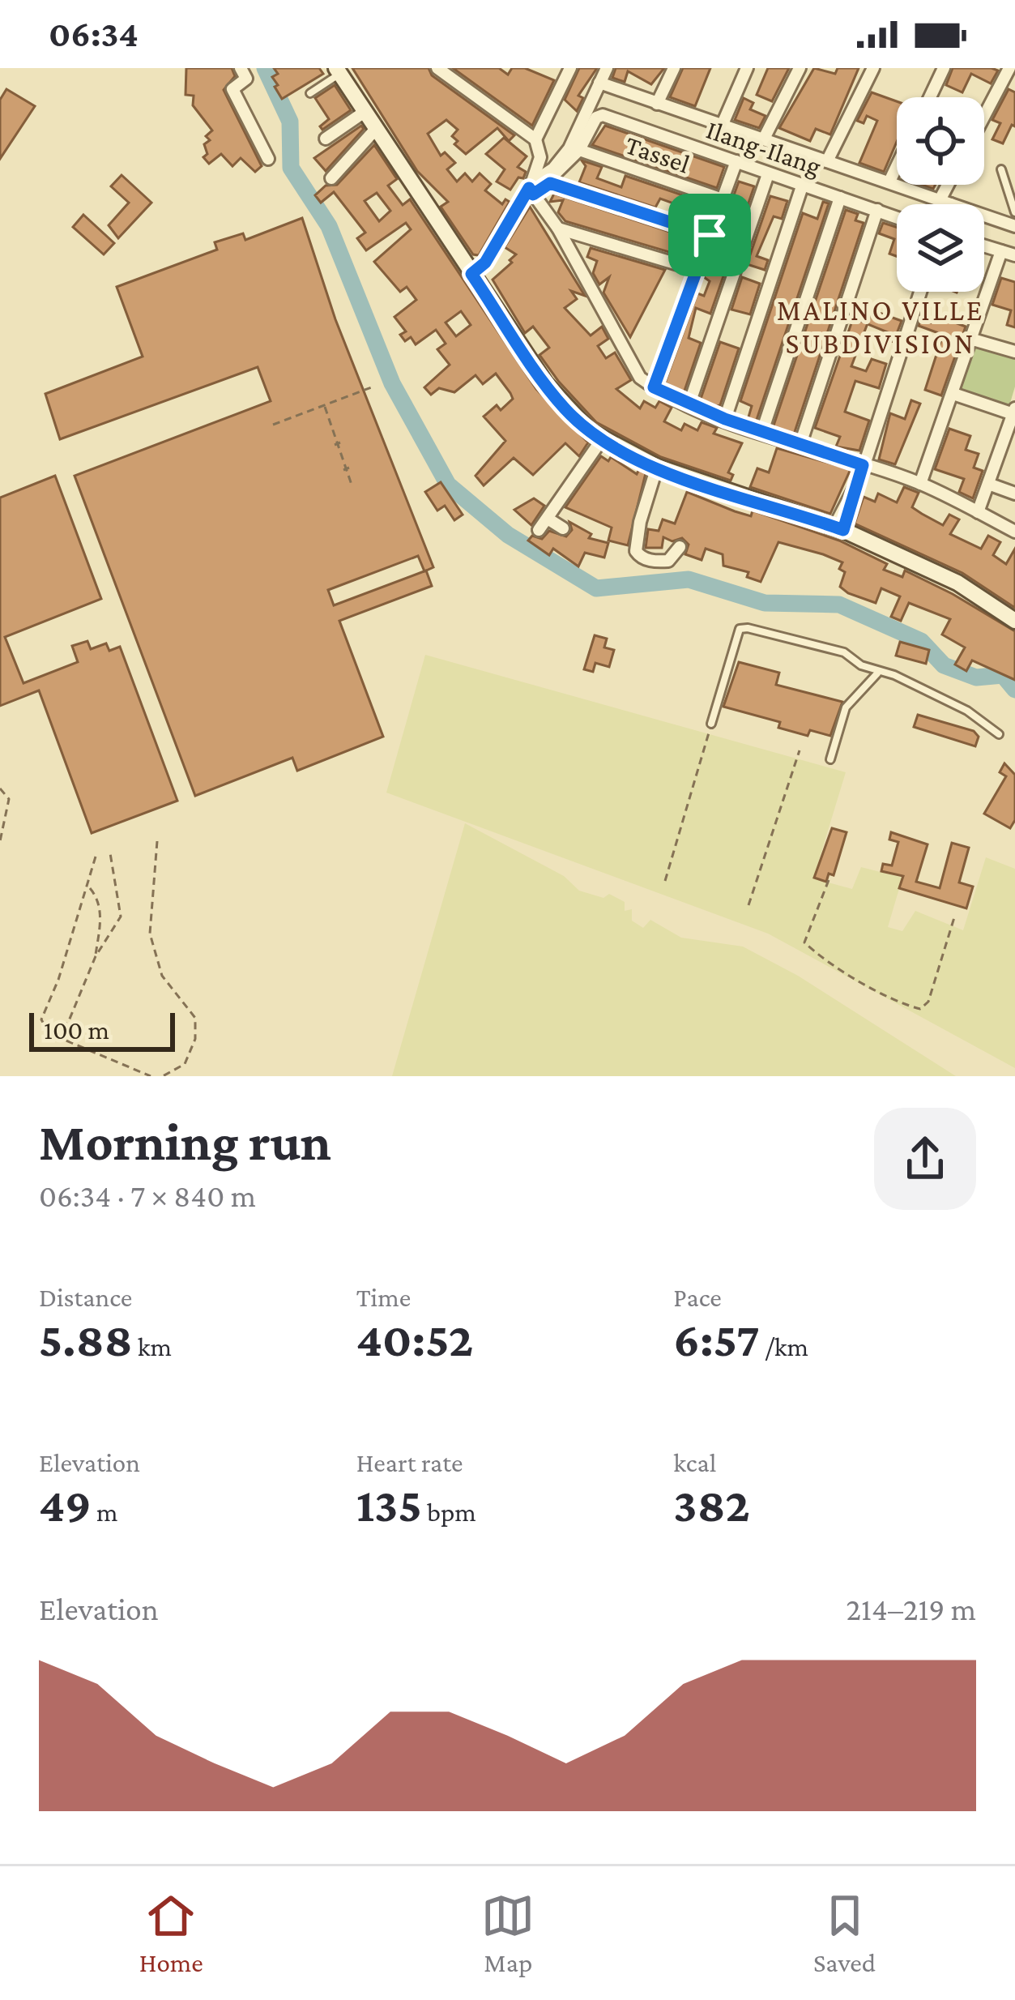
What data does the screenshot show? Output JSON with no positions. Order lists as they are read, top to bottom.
{
  "streets": {
    "street": ["Ilang-Ilang", "Tassel"]
  },
  "crossings": [
    ["Ilang-Ilang", "Tassel"]
  ],
  "districts": ["MALINO VILLE SUBDIVISION"],
  "scale_bar": "100 m",
  "page": {
    "status": "06:34",
    "scale": "100 m",
    "heading": ["Morning run", "06:34 · 7 × 840 m"],
    "stats": [
      ["Distance", "5.88 km"],
      ["Time", "40:52"],
      ["Pace", "6:57 /km"],
      ["Elevation", "49 m"],
      ["Heart rate", "135 bpm"],
      ["kcal", "382"]
    ],
    "chart": ["Elevation", "214–219 m"],
    "tabs": ["Home", "Map", "Saved"]
  }
}
